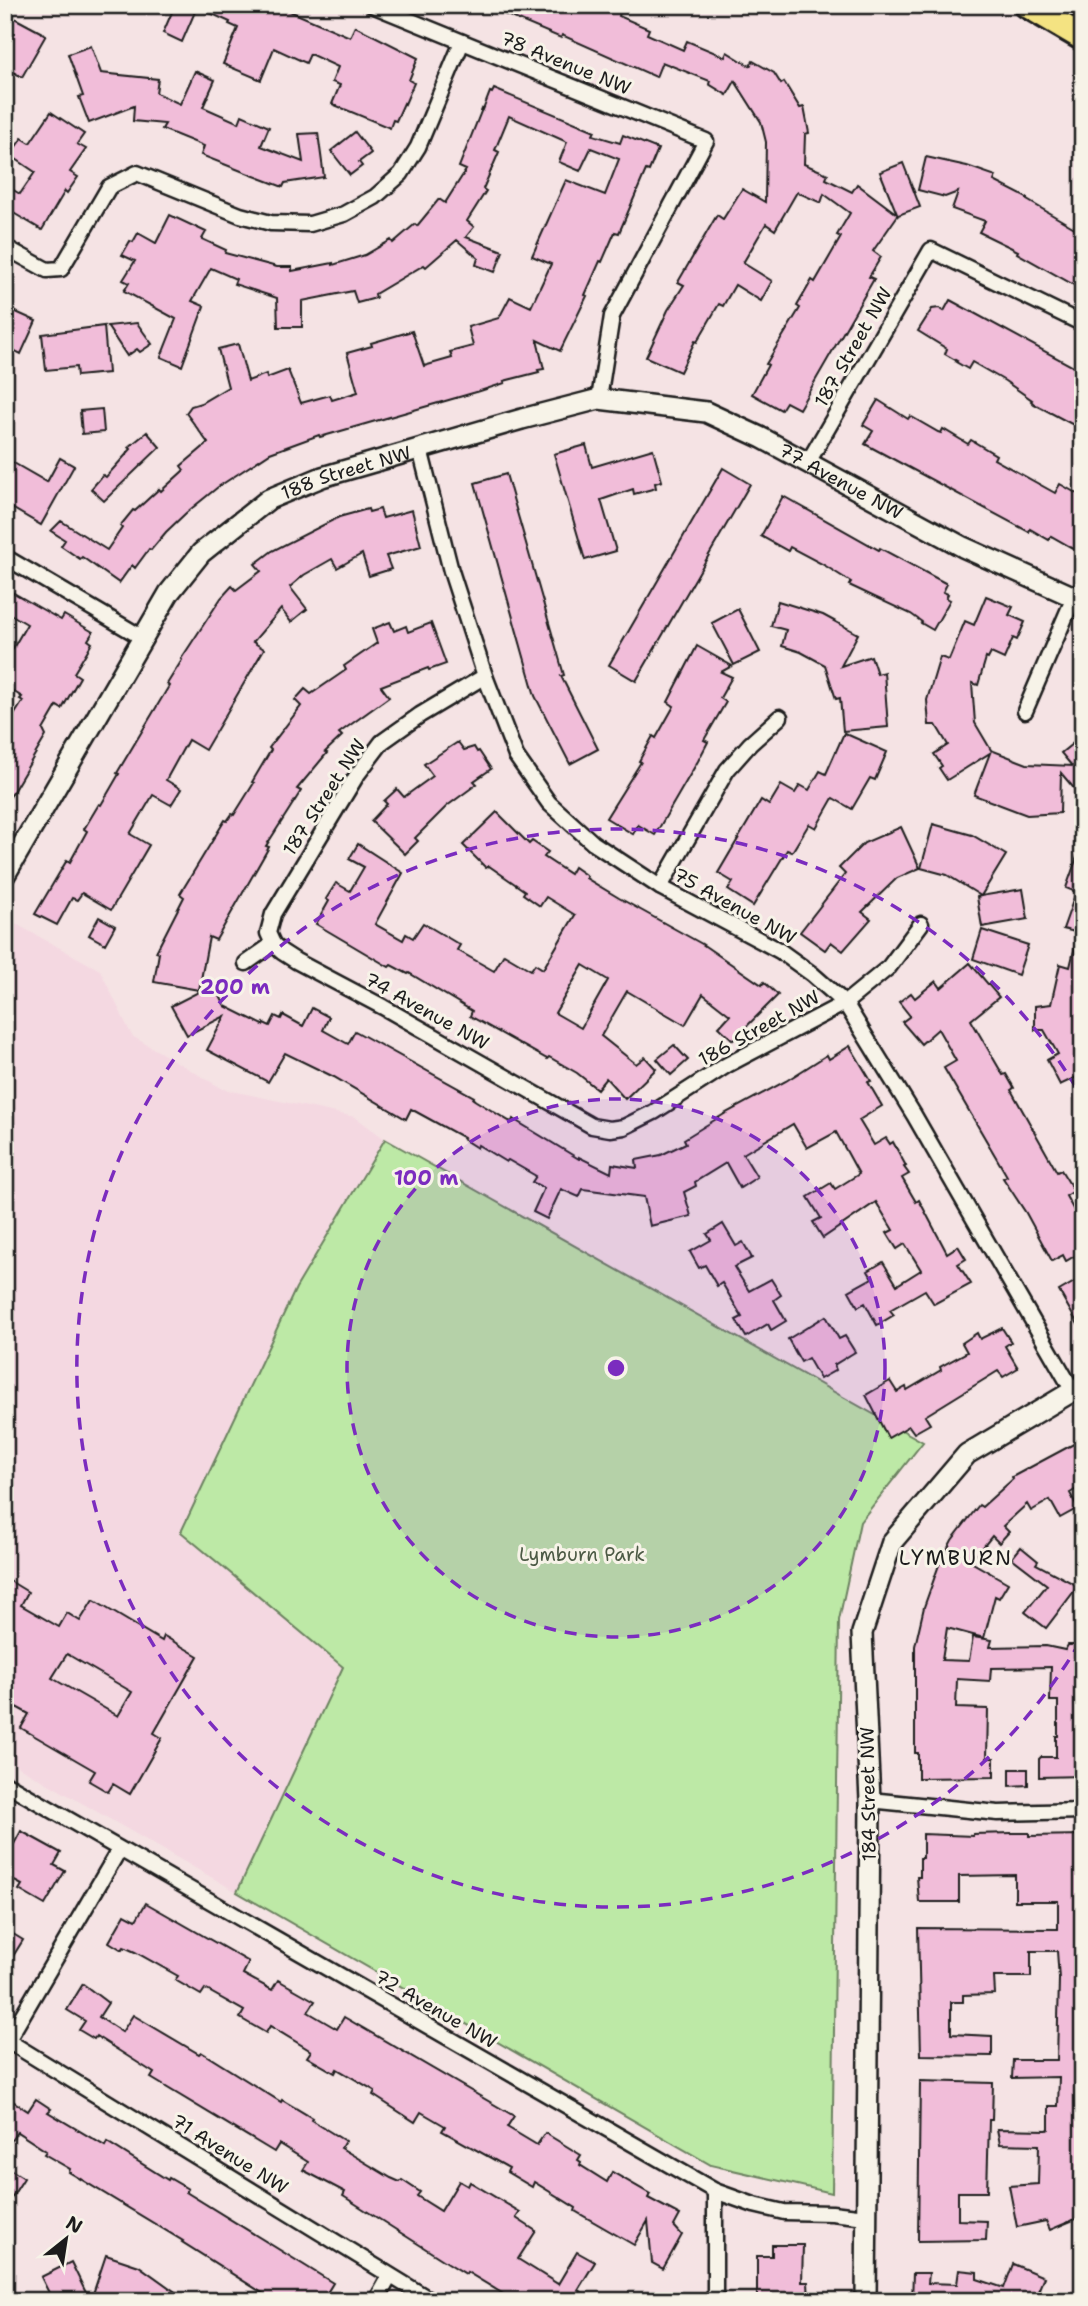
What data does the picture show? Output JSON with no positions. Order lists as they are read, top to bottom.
{
  "streets": {
    "street": [
      "78 Avenue NW",
      "187 Street NW",
      "188 Street NW",
      "77 Avenue NW",
      "75 Avenue NW",
      "74 Avenue NW",
      "186 Street NW",
      "184 Street NW",
      "72 Avenue NW",
      "71 Avenue NW"
    ]
  },
  "crossings": [
    ["78 Avenue NW", "188 Street NW"],
    ["78 Avenue NW", "77 Avenue NW"],
    ["187 Street NW", "77 Avenue NW"],
    ["187 Street NW", "75 Avenue NW"],
    ["187 Street NW", "74 Avenue NW"],
    ["188 Street NW", "77 Avenue NW"],
    ["188 Street NW", "75 Avenue NW"],
    ["75 Avenue NW", "186 Street NW"],
    ["75 Avenue NW", "184 Street NW"],
    ["74 Avenue NW", "186 Street NW"],
    ["184 Street NW", "72 Avenue NW"]
  ],
  "districts": ["LYMBURN"],
  "parks": ["Lymburn Park"],
  "north": "top right",
  "rings": ["200 m", "100 m"]
}
